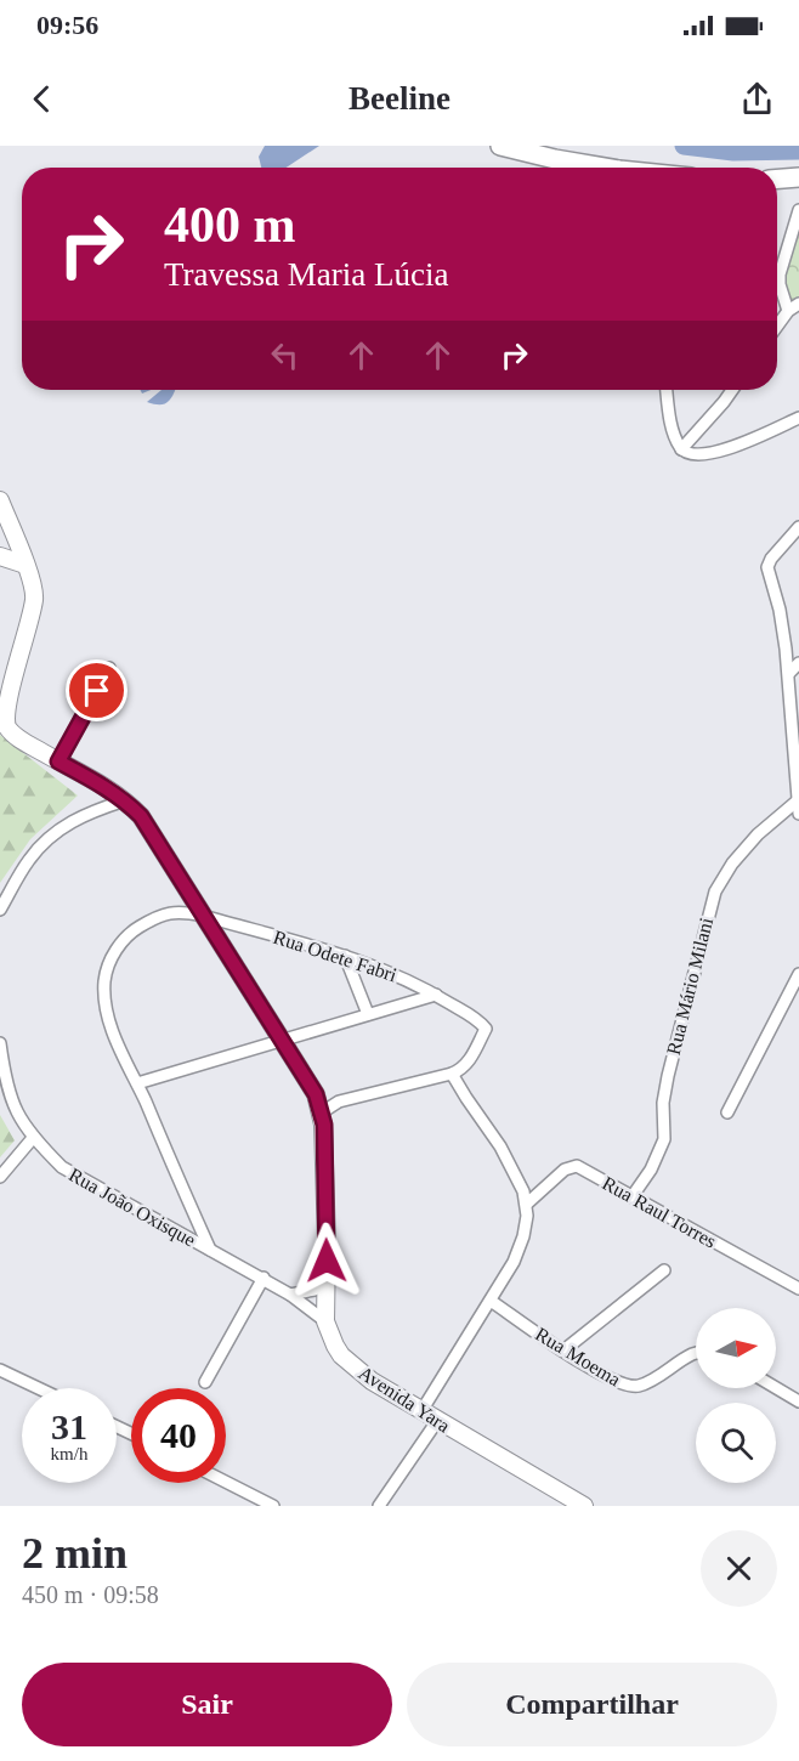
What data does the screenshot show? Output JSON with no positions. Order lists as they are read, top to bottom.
{
  "streets": {
    "street": [
      "Rua Odete Fabri",
      "Rua Mário Milani",
      "Rua João Oxisque",
      "Rua Raul Torres",
      "Rua Moema",
      "Avenida Yara"
    ]
  },
  "crossings": [
    ["Rua Odete Fabri", "Rua João Oxisque"],
    ["Rua Odete Fabri", "Avenida Yara"],
    ["Rua Mário Milani", "Rua Raul Torres"],
    ["Rua João Oxisque", "Avenida Yara"]
  ],
  "north": "right",
  "page": {
    "status": "09:56",
    "header": "Beeline",
    "turn": ["400 m", "Travessa Maria Lúcia"],
    "speed": "31 km/h",
    "limit": "40",
    "heading": ["2 min", "450 m · 09:58"],
    "buttons": ["Sair", "Compartilhar"]
  }
}
